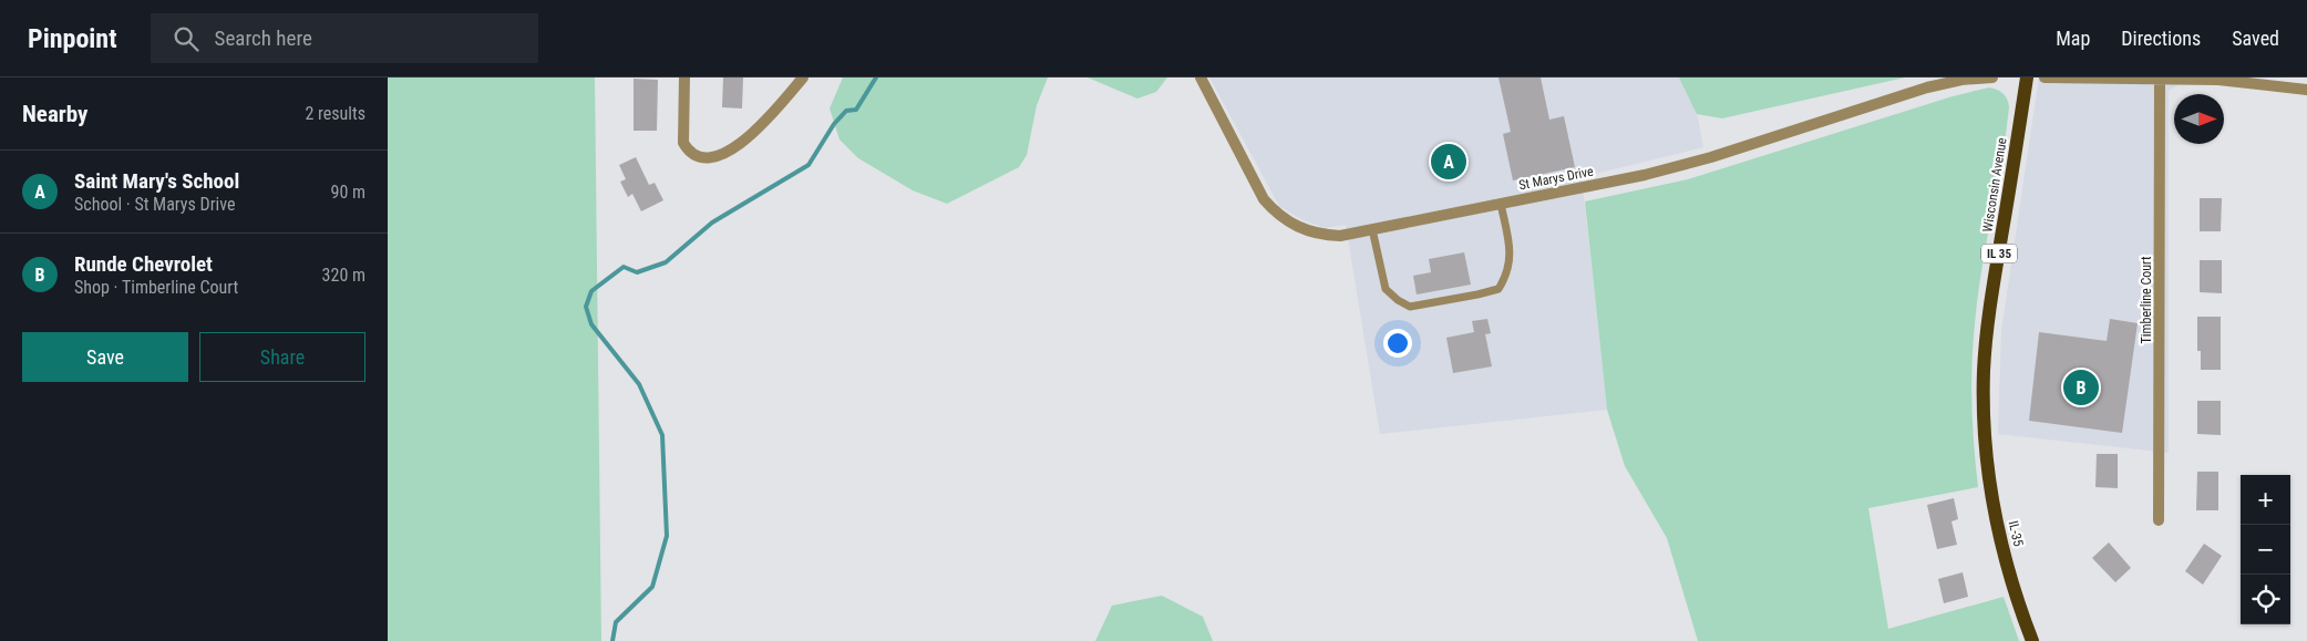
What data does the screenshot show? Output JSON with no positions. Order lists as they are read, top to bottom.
{
  "streets": {
    "main road": ["Wisconsin Avenue", "IL 35", "IL-35"],
    "street": ["St Marys Drive", "Timberline Court"]
  },
  "crossings": [
    ["Wisconsin Avenue", "IL-35"]
  ],
  "north": "right",
  "page": {
    "header": "Pinpoint",
    "search": "Search here",
    "nav": ["Map", "Directions", "Saved"],
    "heading": ["Nearby", "2 results"],
    "pins": ["A", "B"],
    "list": [
      {
        "mark": "A",
        "name": "Saint Mary's School",
        "note": "School · St Marys Drive",
        "value": "90 m"
      },
      {
        "mark": "B",
        "name": "Runde Chevrolet",
        "note": "Shop · Timberline Court",
        "value": "320 m"
      }
    ],
    "buttons": ["Save", "Share"],
    "map_buttons": ["+", "−"]
  }
}
